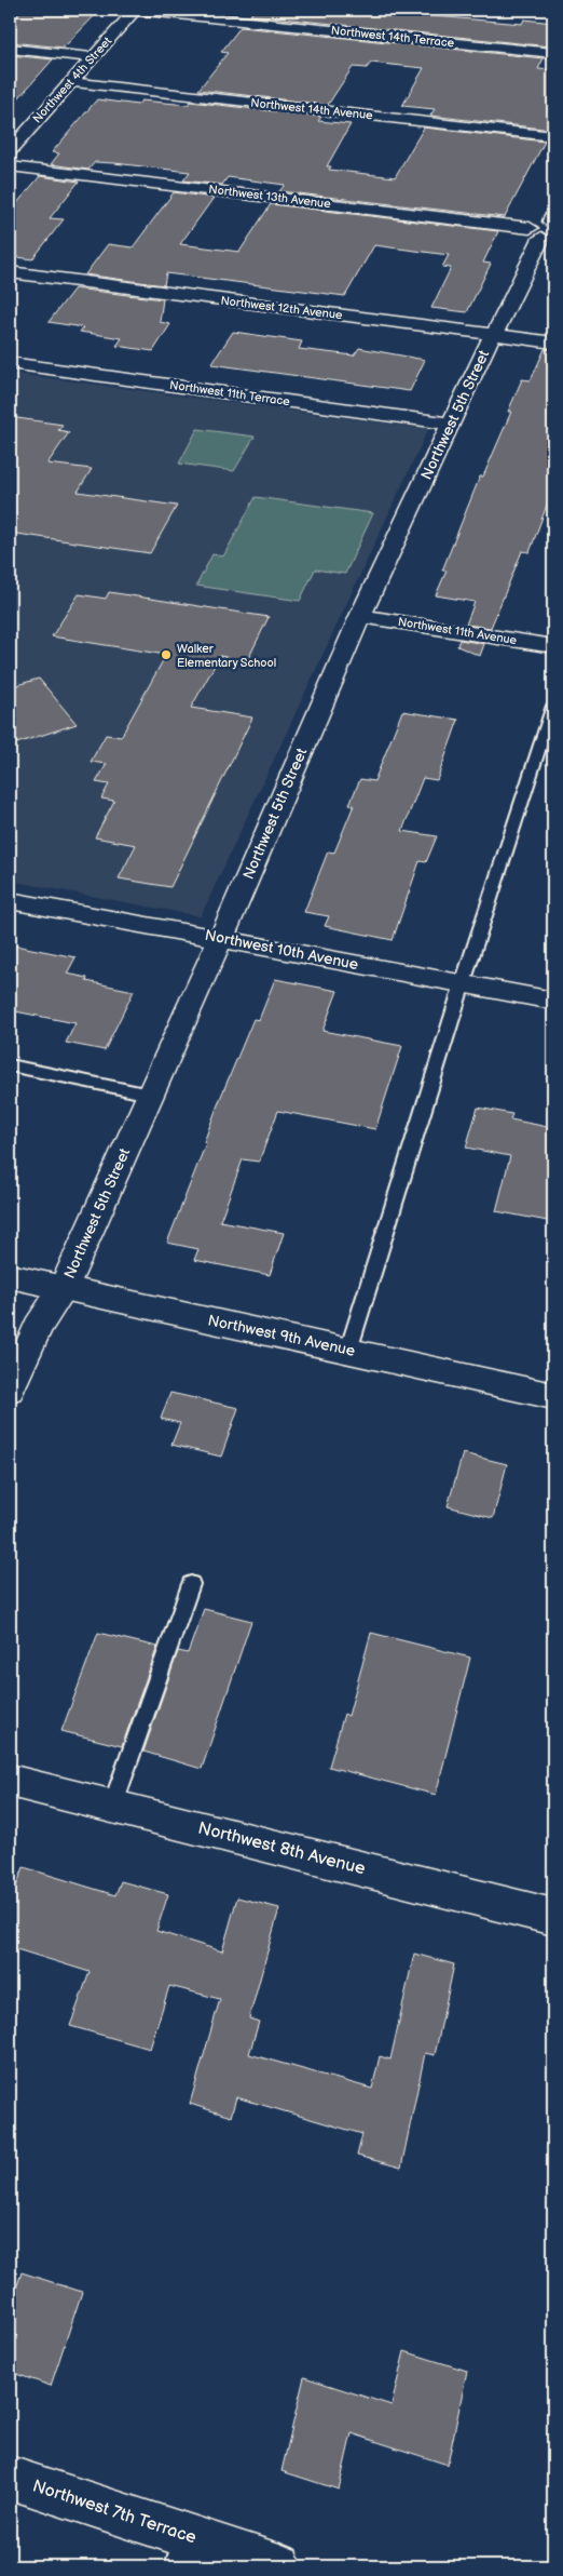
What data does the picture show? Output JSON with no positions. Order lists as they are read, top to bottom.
{
  "streets": {
    "street": [
      "Northwest 14th Terrace",
      "Northwest 4th Street",
      "Northwest 14th Avenue",
      "Northwest 13th Avenue",
      "Northwest 12th Avenue",
      "Northwest 11th Terrace",
      "Northwest 5th Street",
      "Northwest 11th Avenue",
      "Northwest 10th Avenue",
      "Northwest 9th Avenue",
      "Northwest 8th Avenue",
      "Northwest 7th Terrace"
    ]
  },
  "crossings": [
    ["Northwest 14th Terrace", "Northwest 4th Street"],
    ["Northwest 4th Street", "Northwest 14th Avenue"],
    ["Northwest 13th Avenue", "Northwest 5th Street"],
    ["Northwest 12th Avenue", "Northwest 5th Street"],
    ["Northwest 11th Terrace", "Northwest 5th Street"],
    ["Northwest 5th Street", "Northwest 11th Avenue"],
    ["Northwest 5th Street", "Northwest 10th Avenue"],
    ["Northwest 5th Street", "Northwest 9th Avenue"]
  ],
  "places": ["Walker Elementary School"]
}
